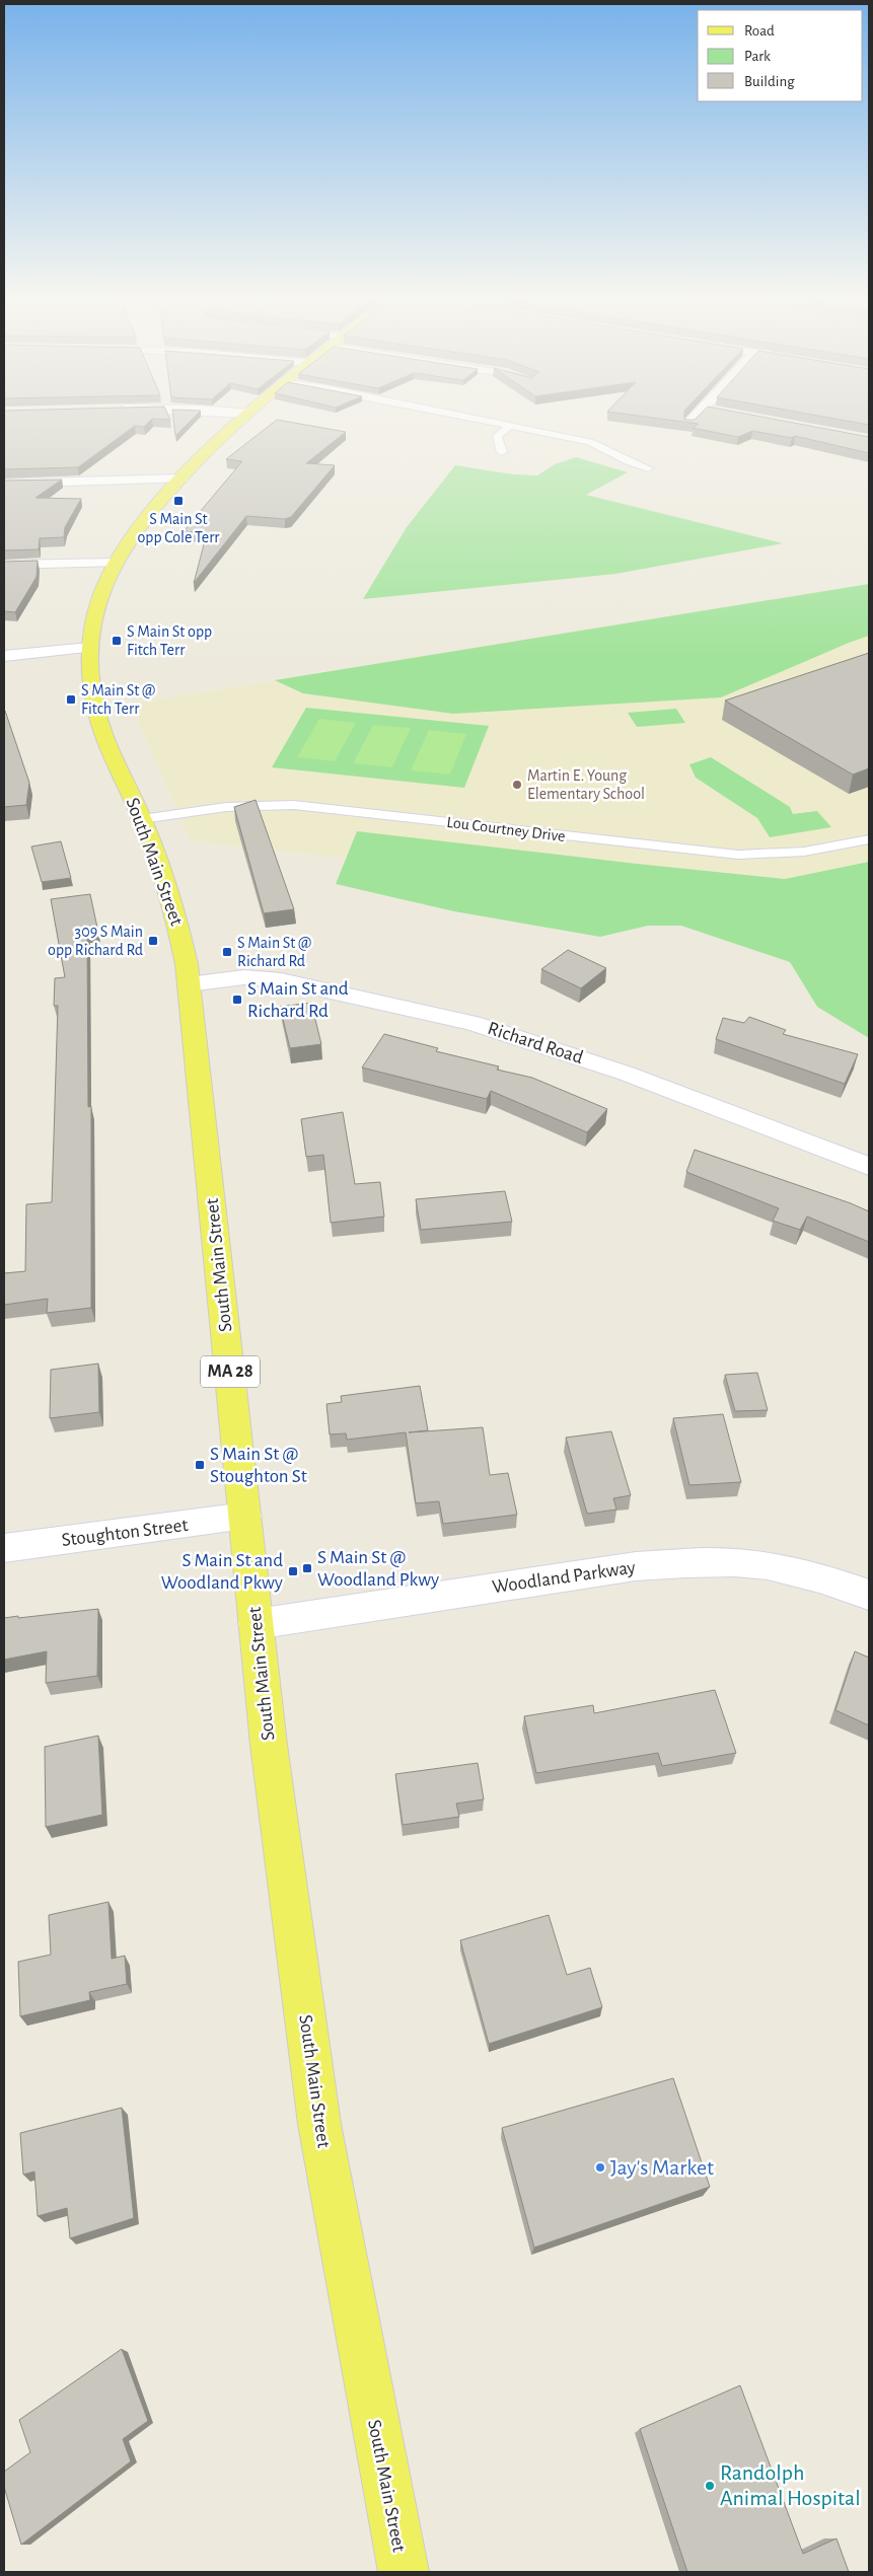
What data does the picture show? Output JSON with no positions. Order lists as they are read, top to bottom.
{
  "streets": {
    "main road": ["South Main Street", "MA 28"],
    "street": ["Richard Road", "Stoughton Street", "Woodland Parkway"],
    "lane": ["Lou Courtney Drive"]
  },
  "crossings": [
    ["Lou Courtney Drive", "South Main Street"],
    ["South Main Street", "Richard Road"],
    ["South Main Street", "Stoughton Street"],
    ["South Main Street", "Woodland Parkway"]
  ],
  "places": {
    "transit": [
      "S Main St opp Cole Terr",
      "S Main St opp Fitch Terr",
      "S Main St @ Fitch Terr",
      "309 S Main opp Richard Rd",
      "S Main St @ Richard Rd",
      "S Main St and Richard Rd",
      "S Main St @ Stoughton St",
      "S Main St @ Woodland Pkwy",
      "S Main St and Woodland Pkwy"
    ],
    "other": ["Martin E. Young Elementary School", "Jay's Market", "Randolph Animal Hospital"]
  },
  "legend": ["Road", "Park", "Building"]
}
